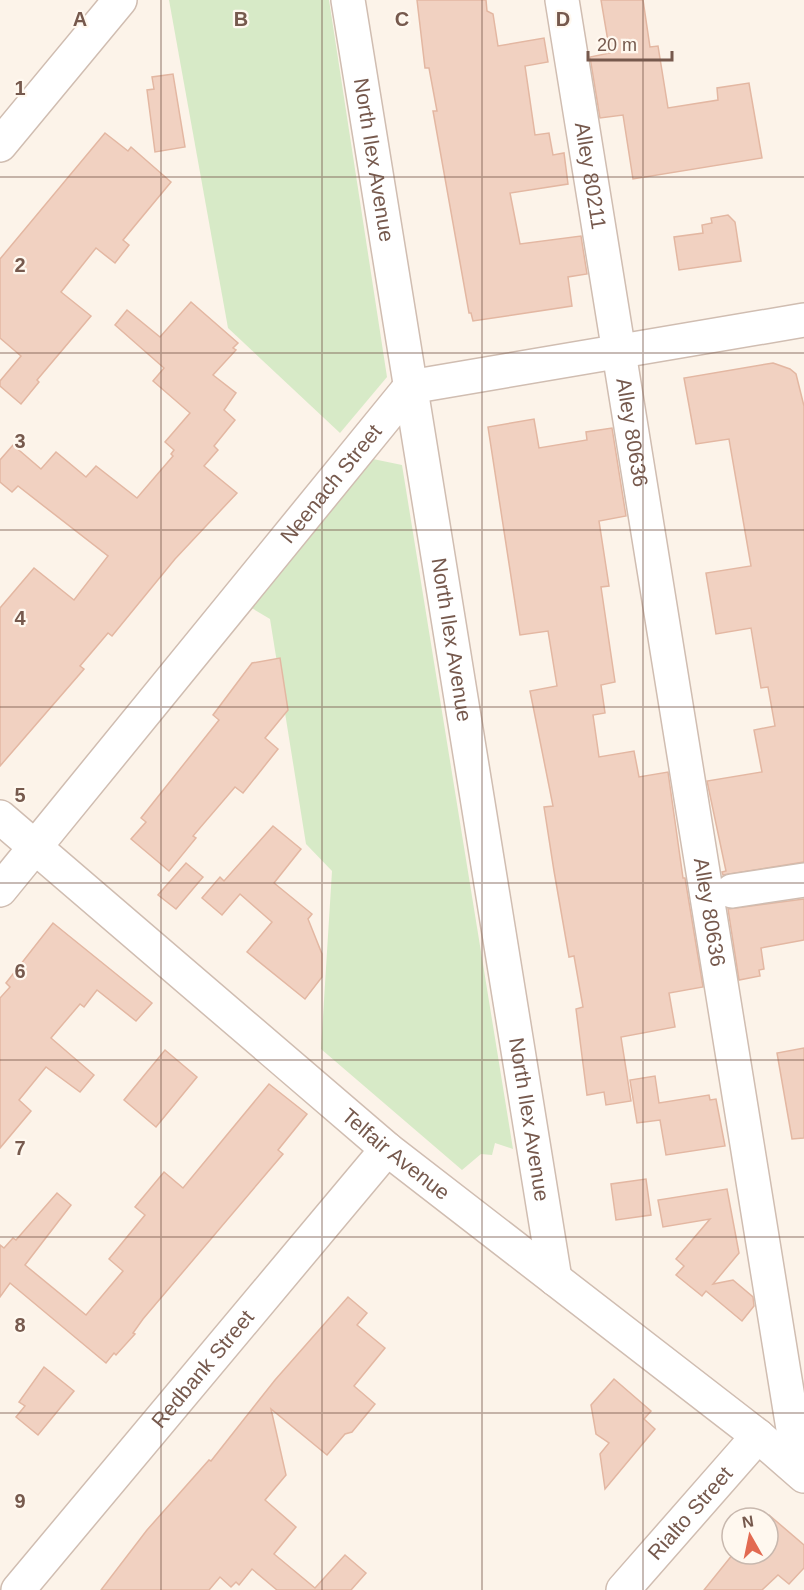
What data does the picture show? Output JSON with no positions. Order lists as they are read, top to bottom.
{
  "streets": {
    "street": [
      "North Ilex Avenue",
      "Alley 80211",
      "Alley 80636",
      "Neenach Street",
      "Telfair Avenue",
      "Redbank Street",
      "Rialto Street"
    ]
  },
  "crossings": [
    ["North Ilex Avenue", "Neenach Street"],
    ["North Ilex Avenue", "Telfair Avenue"],
    ["Alley 80211", "Alley 80636"],
    ["Alley 80636", "Telfair Avenue"],
    ["Neenach Street", "Telfair Avenue"],
    ["Telfair Avenue", "Redbank Street"],
    ["Telfair Avenue", "Rialto Street"]
  ],
  "scale_bar": "20 m",
  "north": "top",
  "grid": {
    "columns": [
      "A",
      "B",
      "C",
      "D"
    ],
    "rows": [
      "1",
      "2",
      "3",
      "4",
      "5",
      "6",
      "7",
      "8",
      "9"
    ]
  }
}
